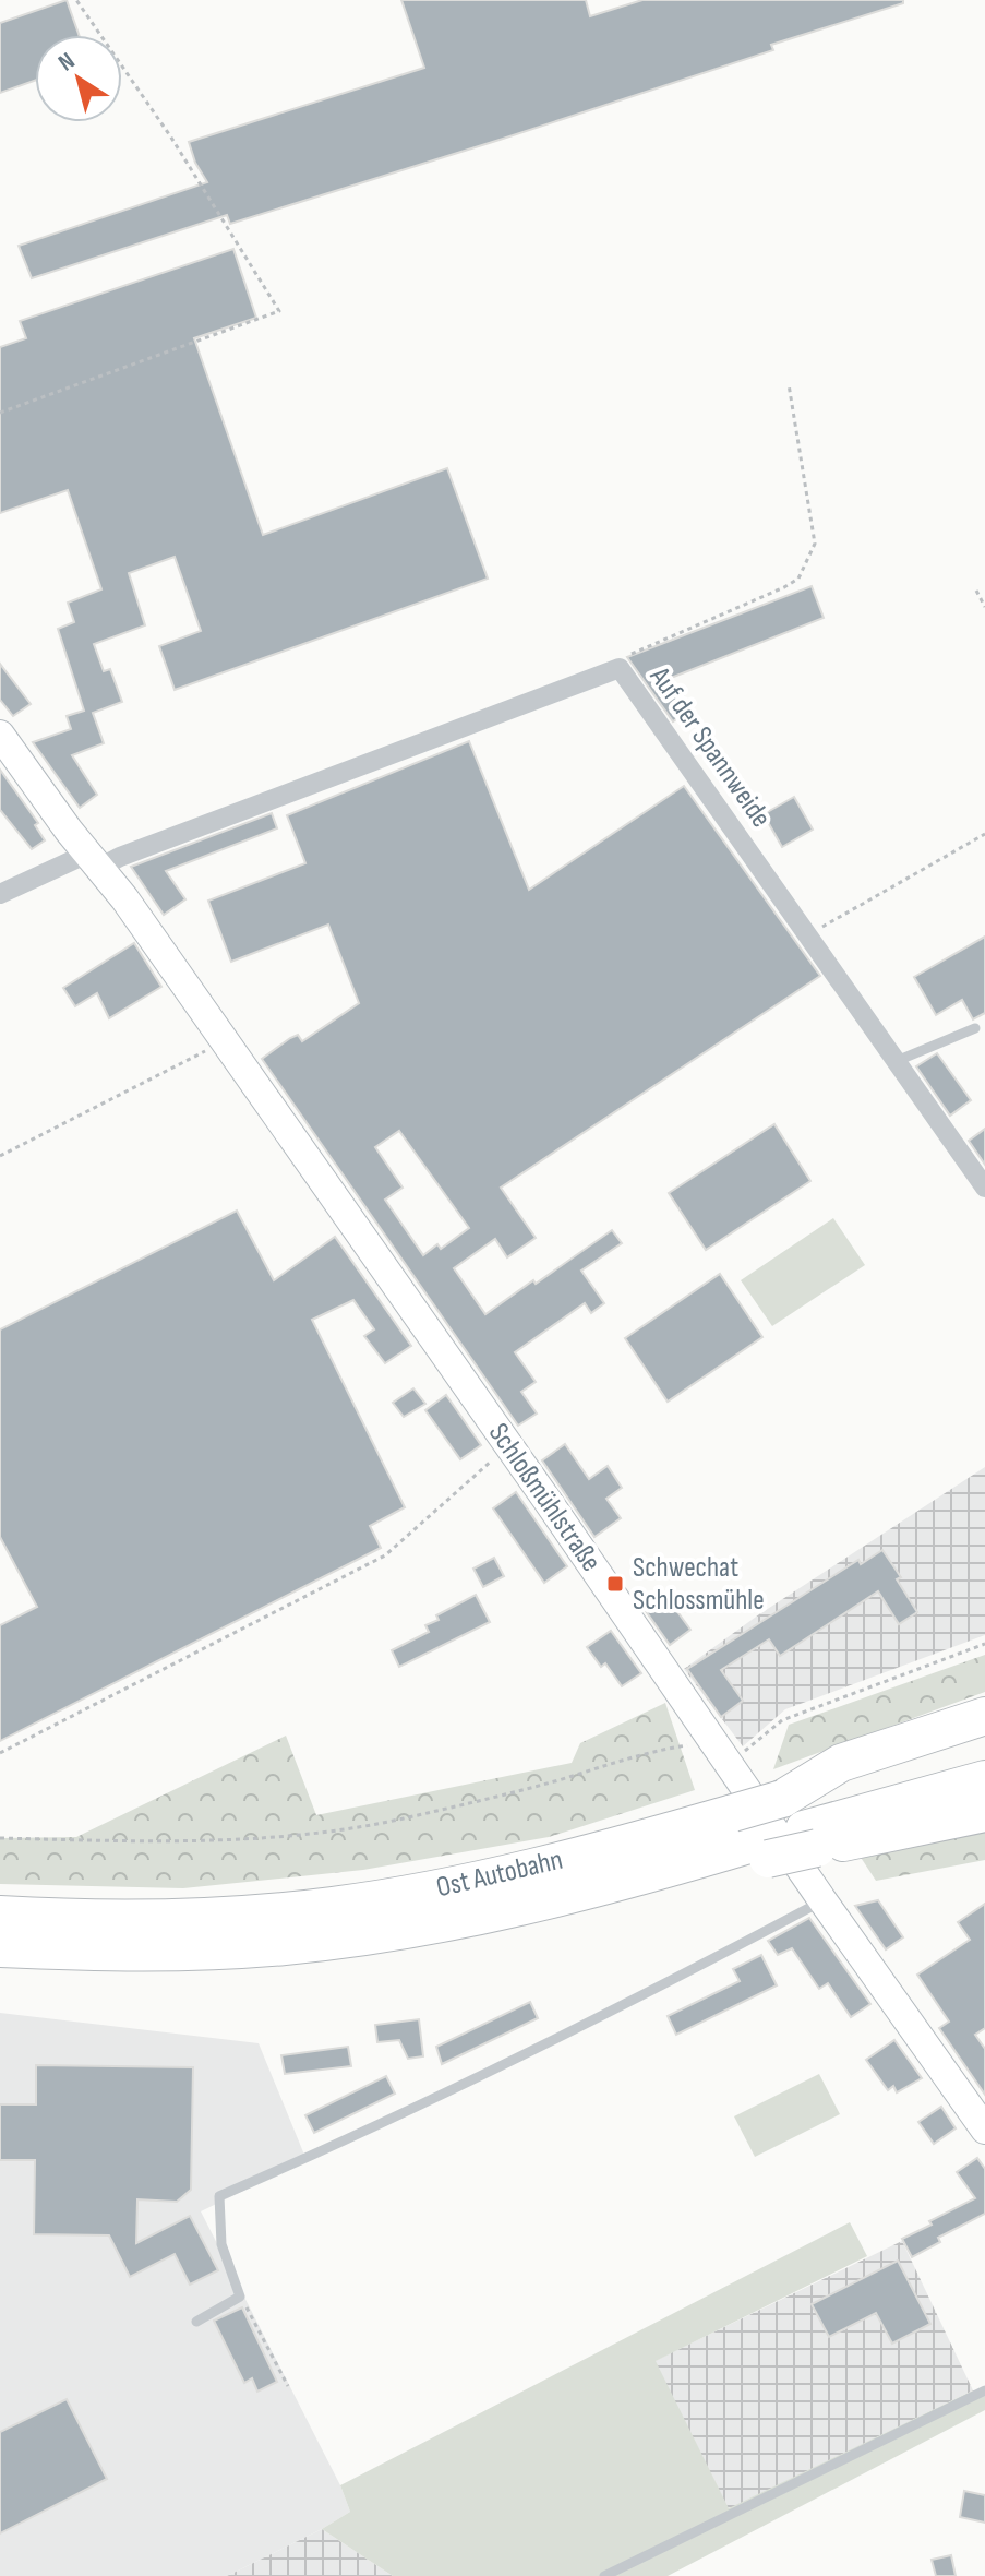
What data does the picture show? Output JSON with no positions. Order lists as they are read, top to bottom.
{
  "streets": {
    "highway": ["Ost Autobahn"],
    "street": ["Auf der Spannweide", "Schloßmühlstraße"]
  },
  "crossings": [
    ["Auf der Spannweide", "Schloßmühlstraße"]
  ],
  "places": {
    "transit": ["Schwechat Schlossmühle"]
  },
  "north": "top left"
}
